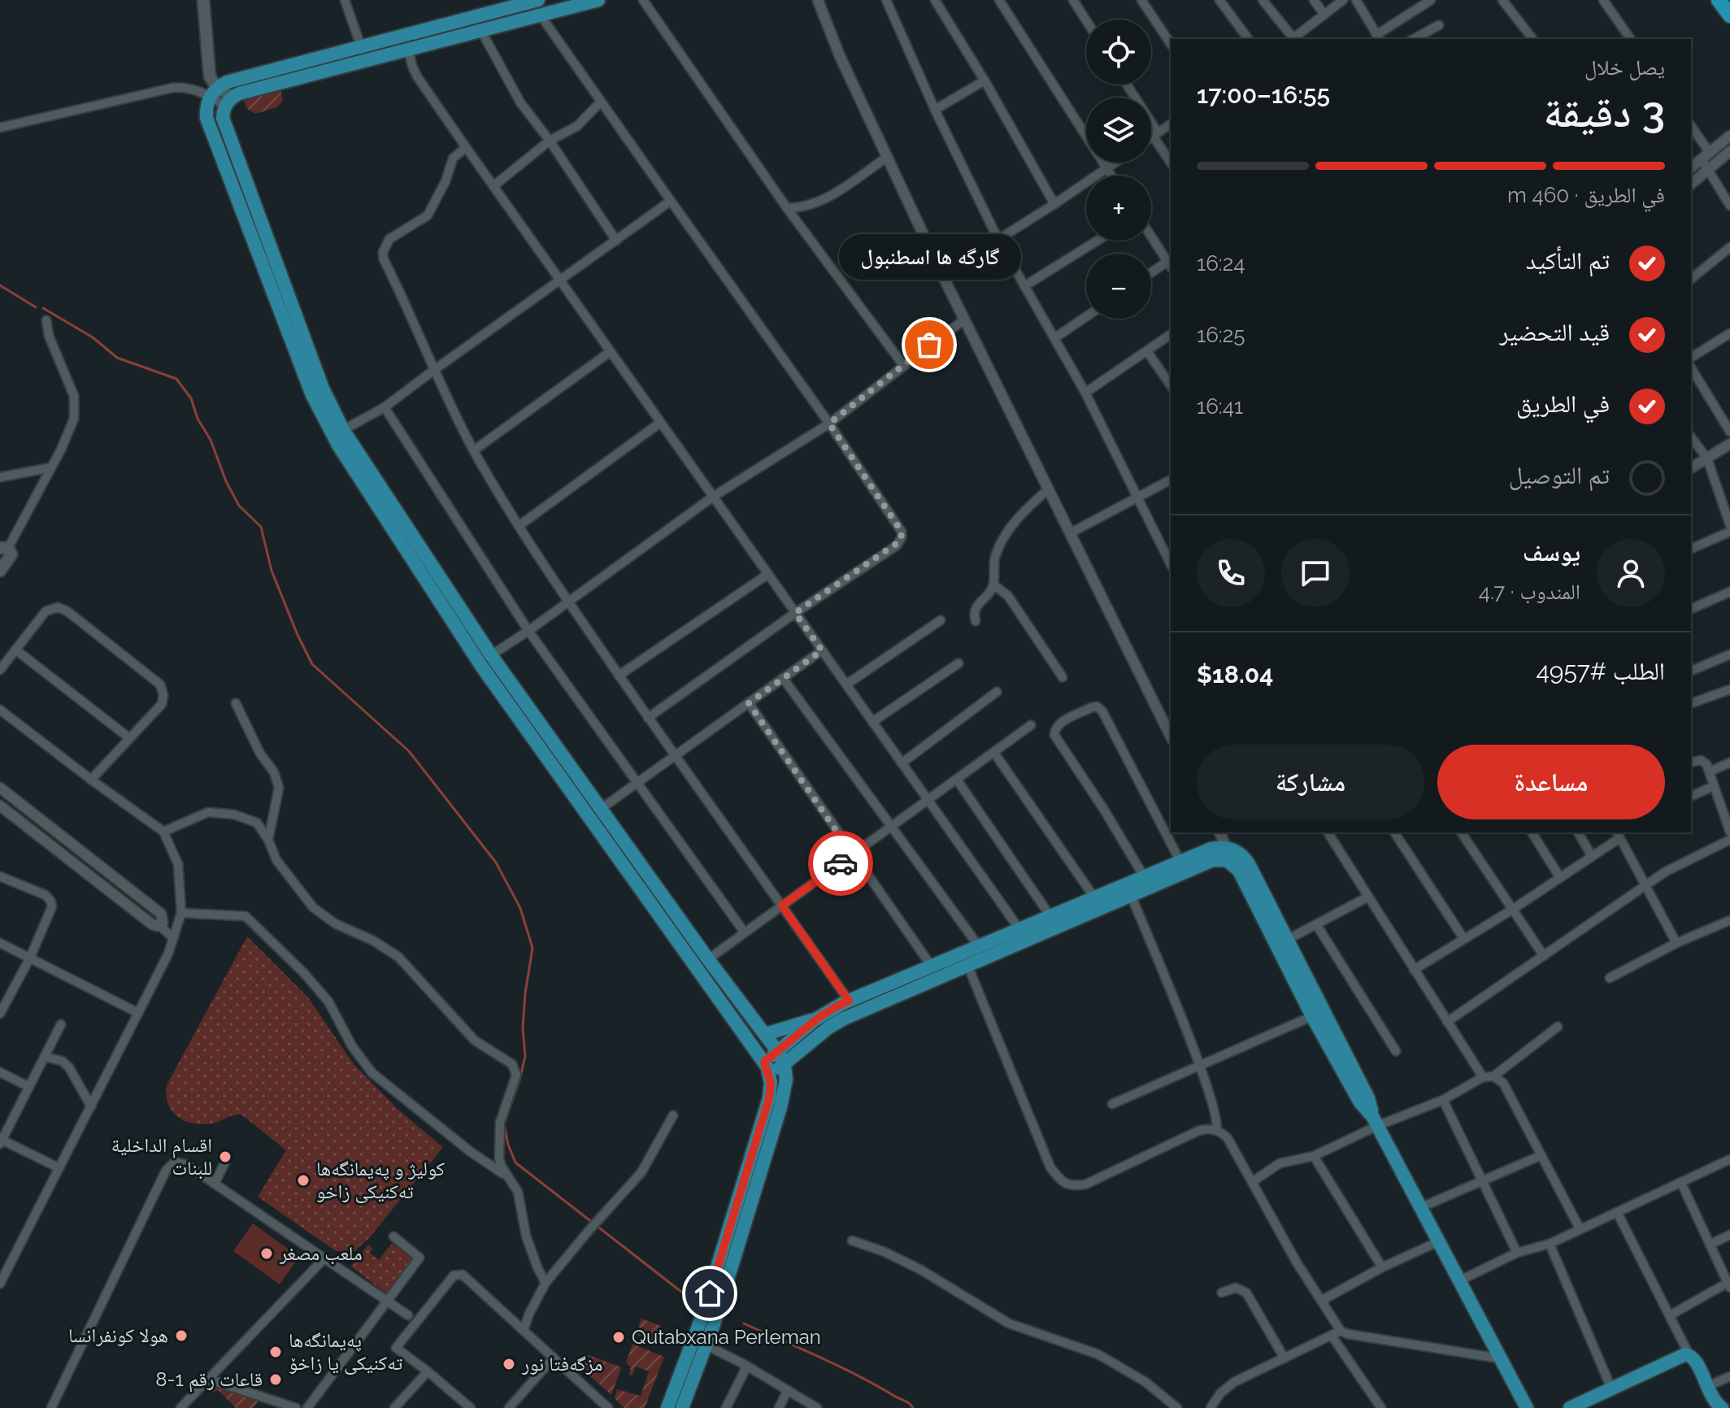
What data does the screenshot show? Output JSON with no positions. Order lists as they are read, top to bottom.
{
  "places": [
    "گارگه ها اسطنبول",
    "اقسام الداخلیة للبنات",
    "كوليژ و په‌يمانگه‌ها ته‌كنيكى زاخو",
    "ملعب مصغر",
    "هولا كونفرانسا",
    "Qutabxana Perleman",
    "پەیمانگەها تەکنیکی یا زاخۆ",
    "مزگەفتا نور",
    "قاعات رقم 1-8"
  ],
  "page": {
    "map_buttons": ["+", "−"],
    "heading": ["3 دقيقة", "يصل خلال", "16:55–17:00"],
    "panel": [
      "يوسف",
      "المندوب · 4.7",
      "الطلب #4957",
      "$18.04"
    ],
    "bar": "في الطريق · 460 m",
    "list": [
      ["تم التأكيد", "16:24"],
      ["قيد التحضير", "16:25"],
      ["في الطريق", "16:41"],
      "تم التوصيل"
    ],
    "bubble": "گارگه ها اسطنبول",
    "buttons": ["مساعدة", "مشاركة"]
  }
}
